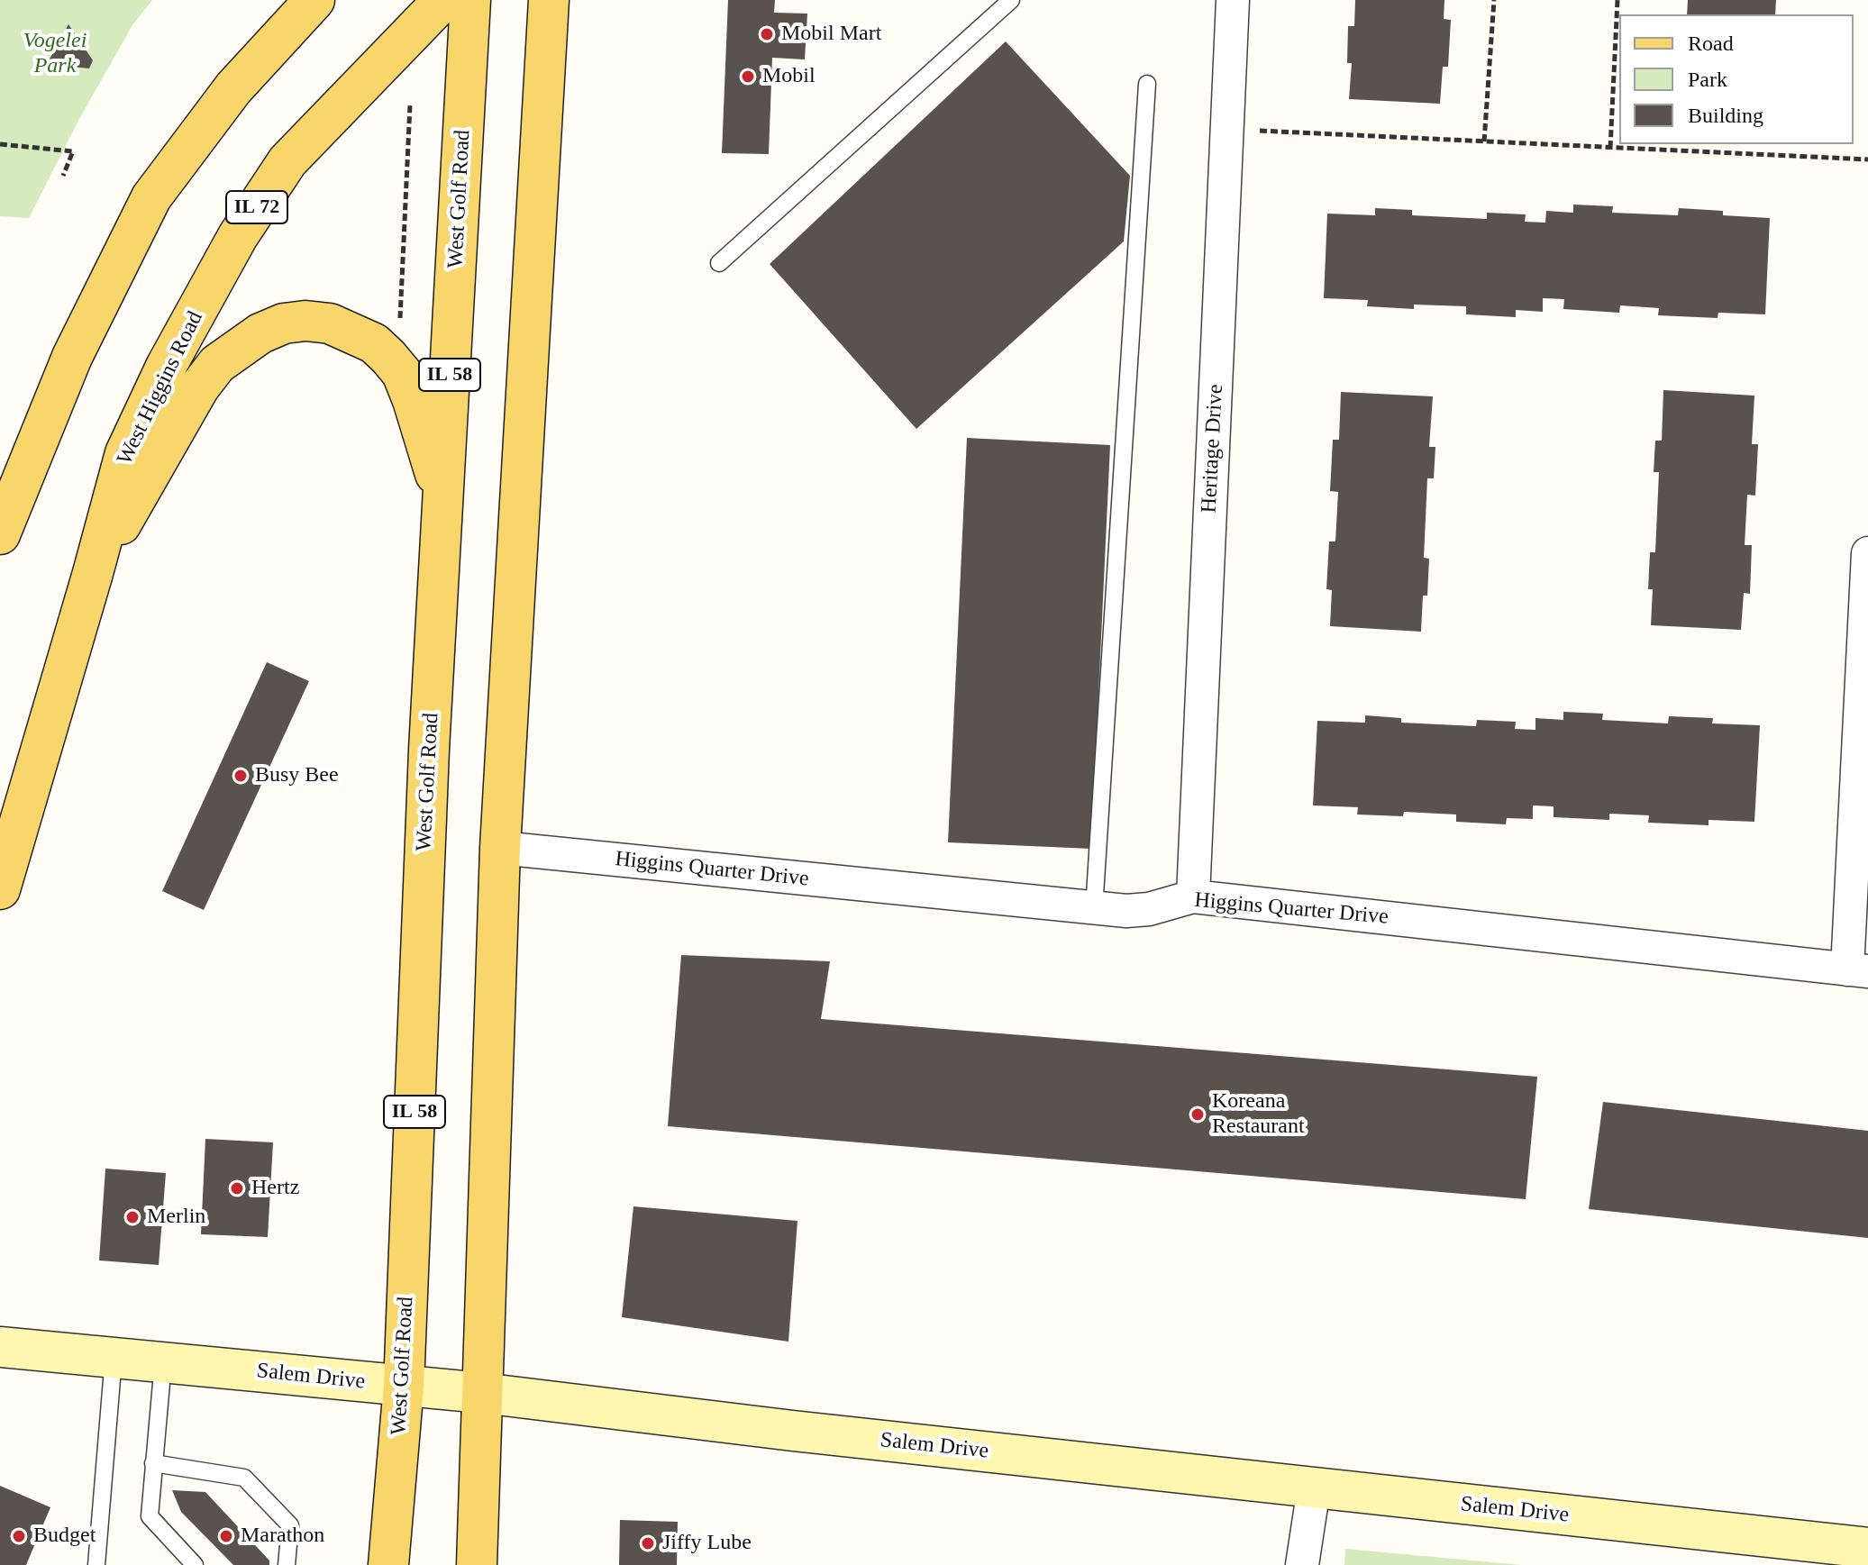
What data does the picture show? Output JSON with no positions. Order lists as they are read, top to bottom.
{
  "streets": {
    "main road": [
      "West Golf Road",
      "IL 72",
      "IL 58",
      "West Higgins Road"
    ],
    "street": ["Heritage Drive", "Higgins Quarter Drive", "Salem Drive"]
  },
  "crossings": [
    ["West Golf Road", "Salem Drive"],
    ["Heritage Drive", "Higgins Quarter Drive"]
  ],
  "parks": ["Vogelei Park"],
  "places": [
    "Mobil Mart",
    "Mobil",
    "Busy Bee",
    "Koreana Restaurant",
    "Hertz",
    "Merlin",
    "Budget",
    "Marathon",
    "Jiffy Lube"
  ],
  "legend": ["Road", "Park", "Building"]
}
